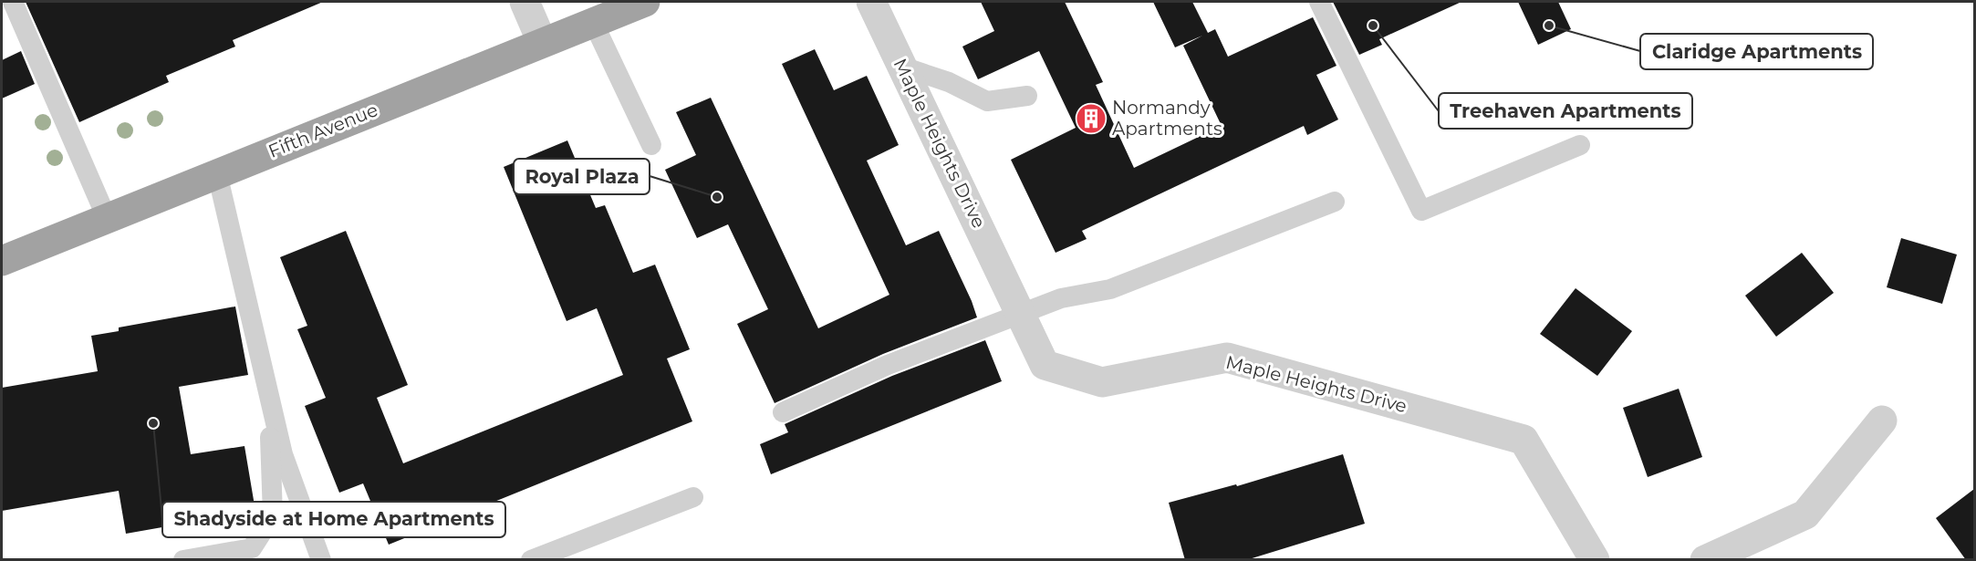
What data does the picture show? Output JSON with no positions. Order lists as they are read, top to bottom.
{
  "streets": {
    "highway": ["Fifth Avenue"],
    "street": ["Maple Heights Drive"]
  },
  "places": {
    "other": [
      "Treehaven Apartments",
      "Claridge Apartments",
      "Royal Plaza",
      "Shadyside at Home Apartments"
    ],
    "building": ["Normandy Apartments"]
  }
}
